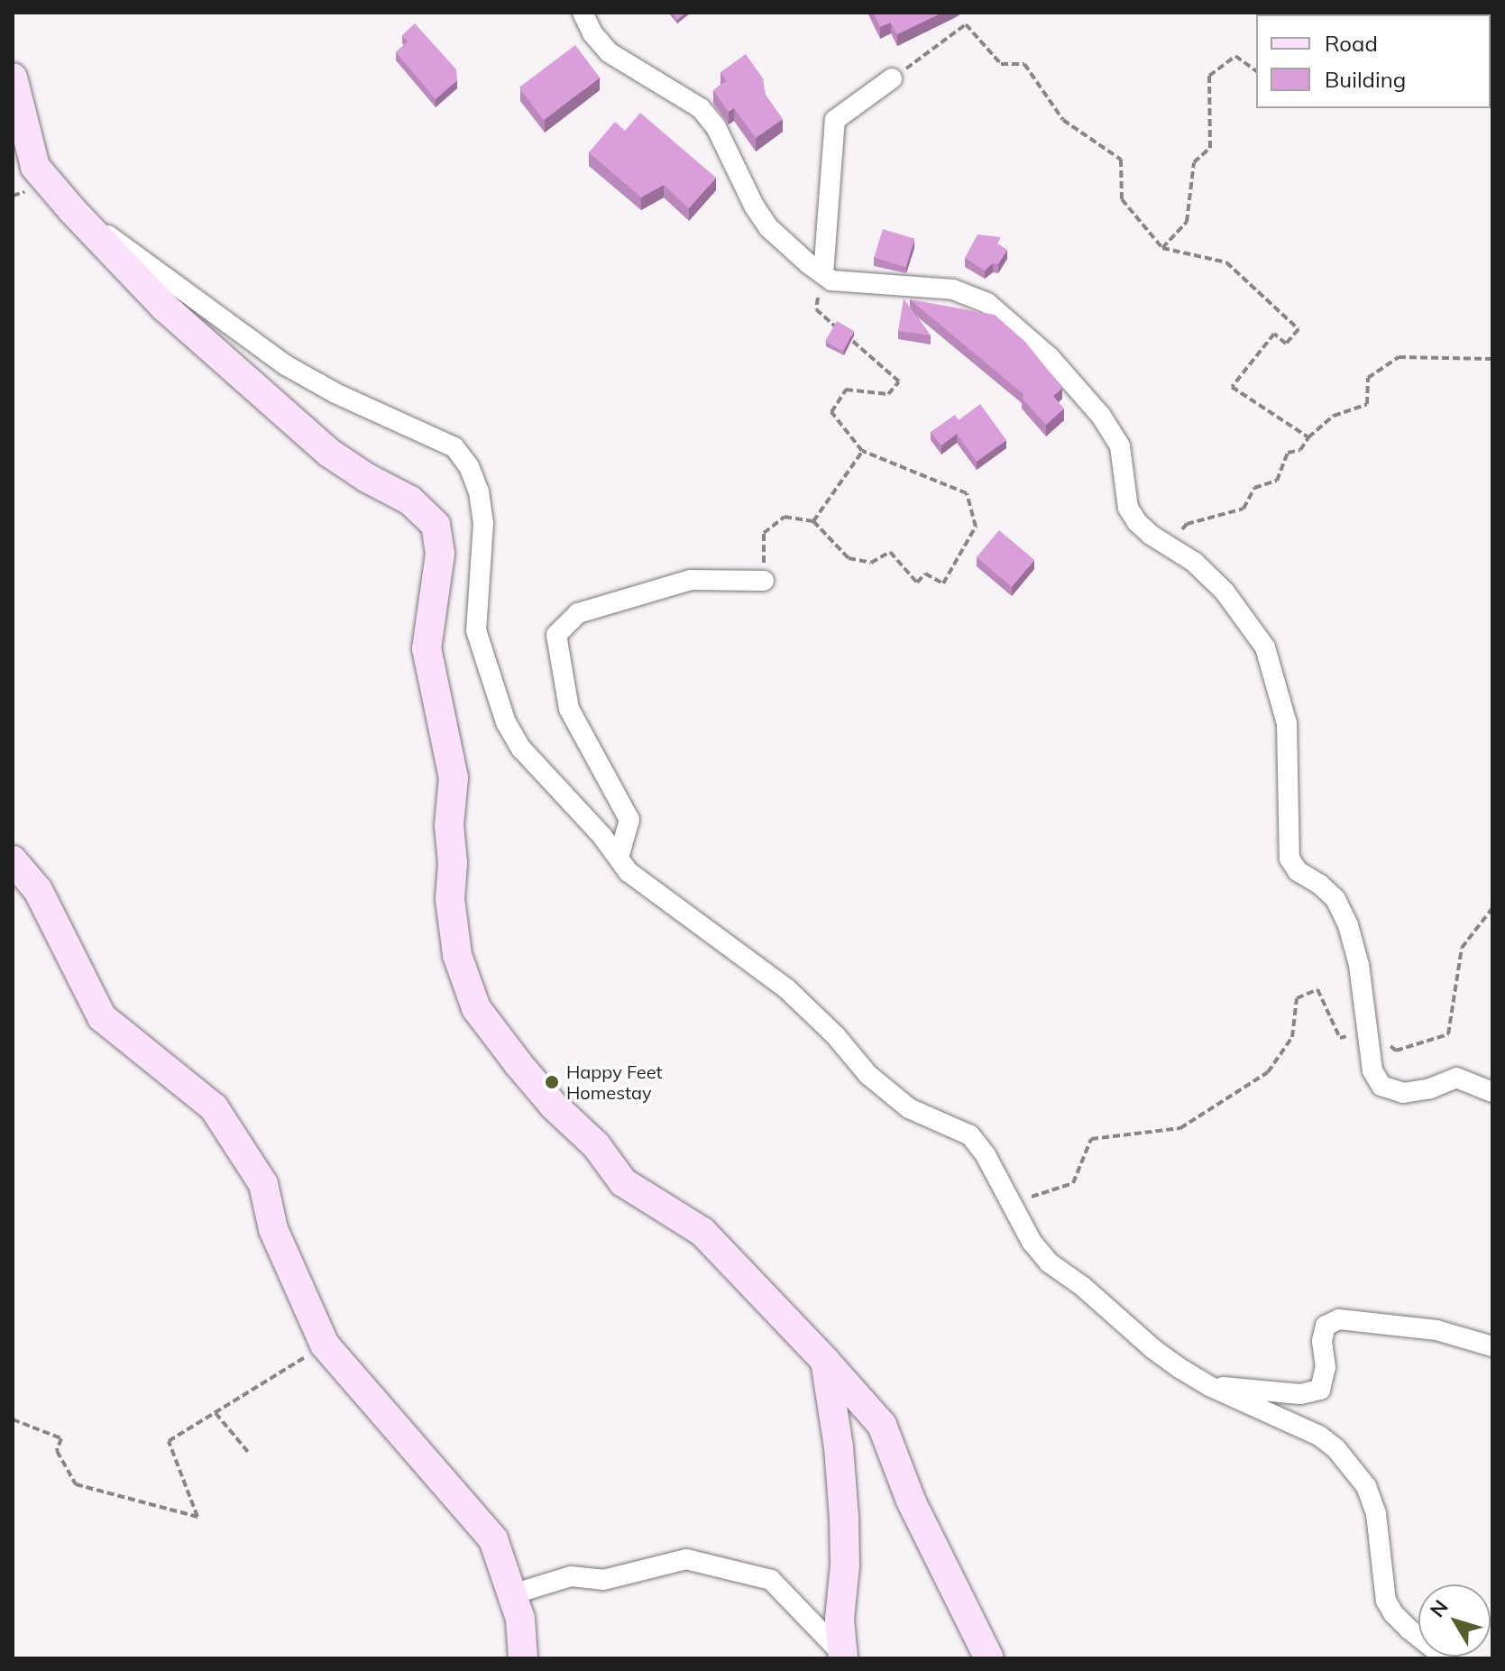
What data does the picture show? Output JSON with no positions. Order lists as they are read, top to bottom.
{
  "places": ["Happy Feet Homestay"],
  "legend": ["Road", "Building"],
  "north": "top left"
}
